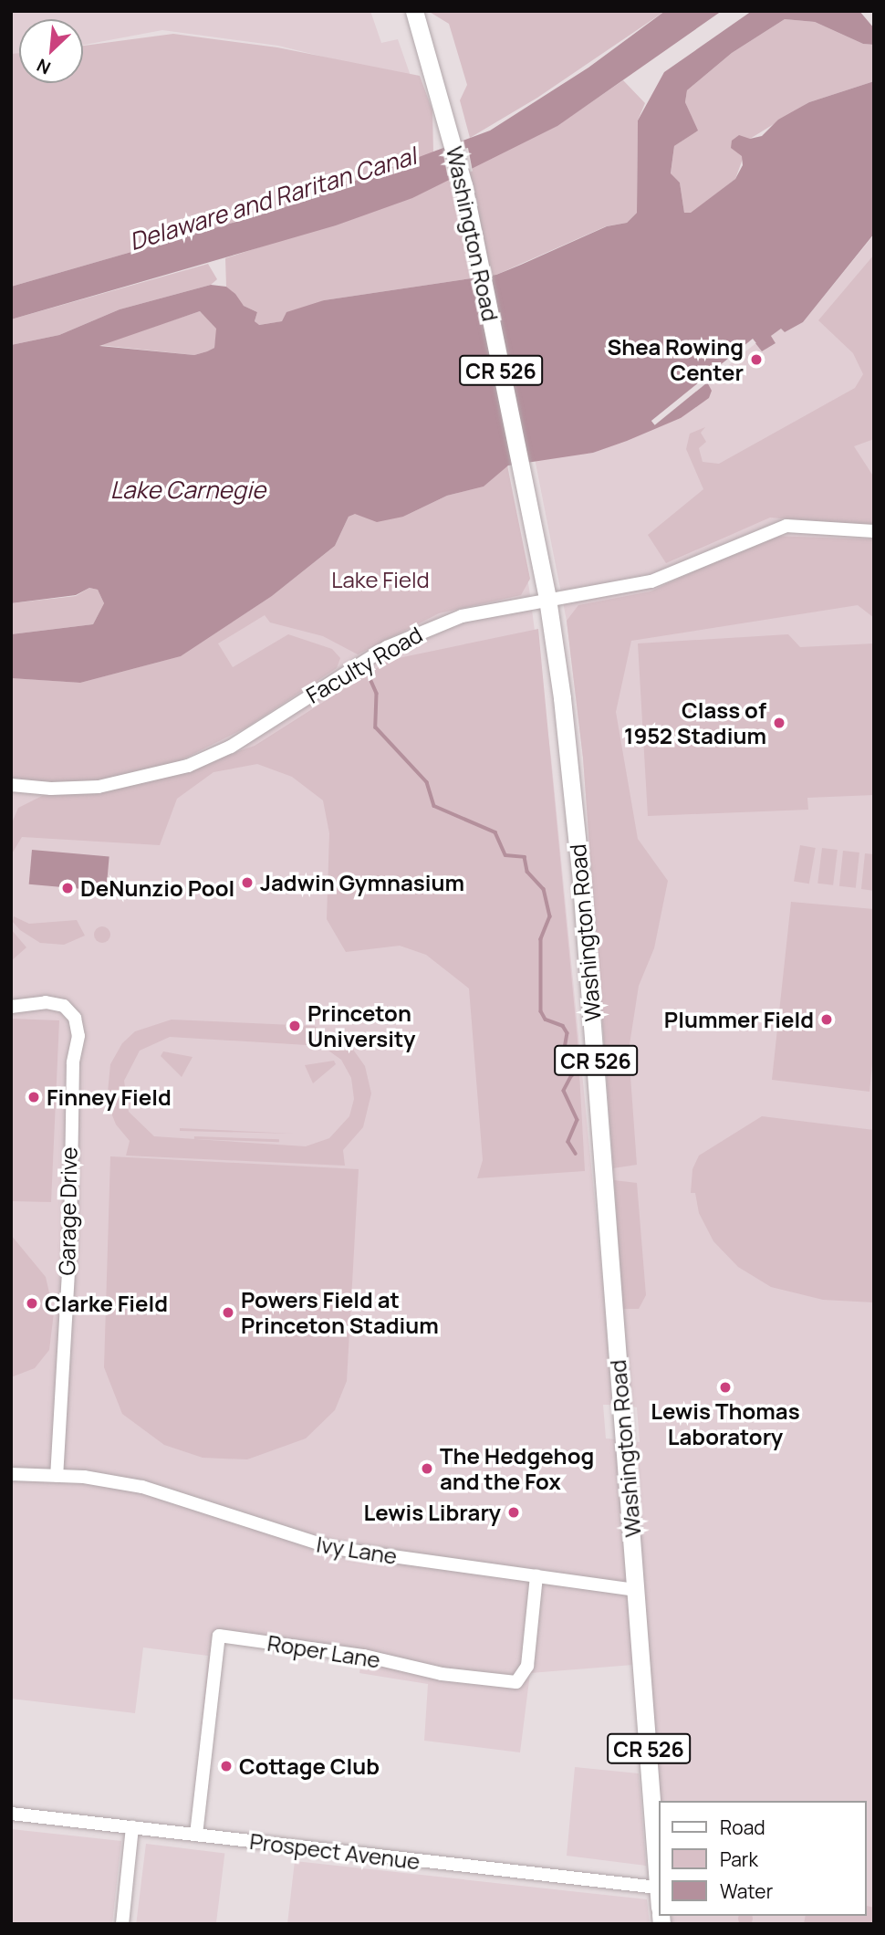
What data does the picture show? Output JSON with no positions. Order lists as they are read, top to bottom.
{
  "streets": {
    "main road": ["Washington Road", "CR 526"],
    "street": [
      "Faculty Road",
      "Garage Drive",
      "Ivy Lane",
      "Roper Lane",
      "Prospect Avenue"
    ]
  },
  "crossings": [
    ["Washington Road", "Faculty Road"],
    ["Washington Road", "Ivy Lane"],
    ["Washington Road", "Prospect Avenue"],
    ["Garage Drive", "Ivy Lane"],
    ["Ivy Lane", "Roper Lane"],
    ["Roper Lane", "Prospect Avenue"]
  ],
  "water": ["Delaware and Raritan Canal", "Lake Carnegie"],
  "parks": ["Lake Field"],
  "places": [
    "Shea Rowing Center",
    "Class of 1952 Stadium",
    "Jadwin Gymnasium",
    "DeNunzio Pool",
    "Plummer Field",
    "Princeton University",
    "Finney Field",
    "Clarke Field",
    "Powers Field at Princeton Stadium",
    "Lewis Thomas Laboratory",
    "The Hedgehog and the Fox",
    "Lewis Library",
    "Cottage Club"
  ],
  "legend": ["Road", "Park", "Water"],
  "north": "bottom left"
}
